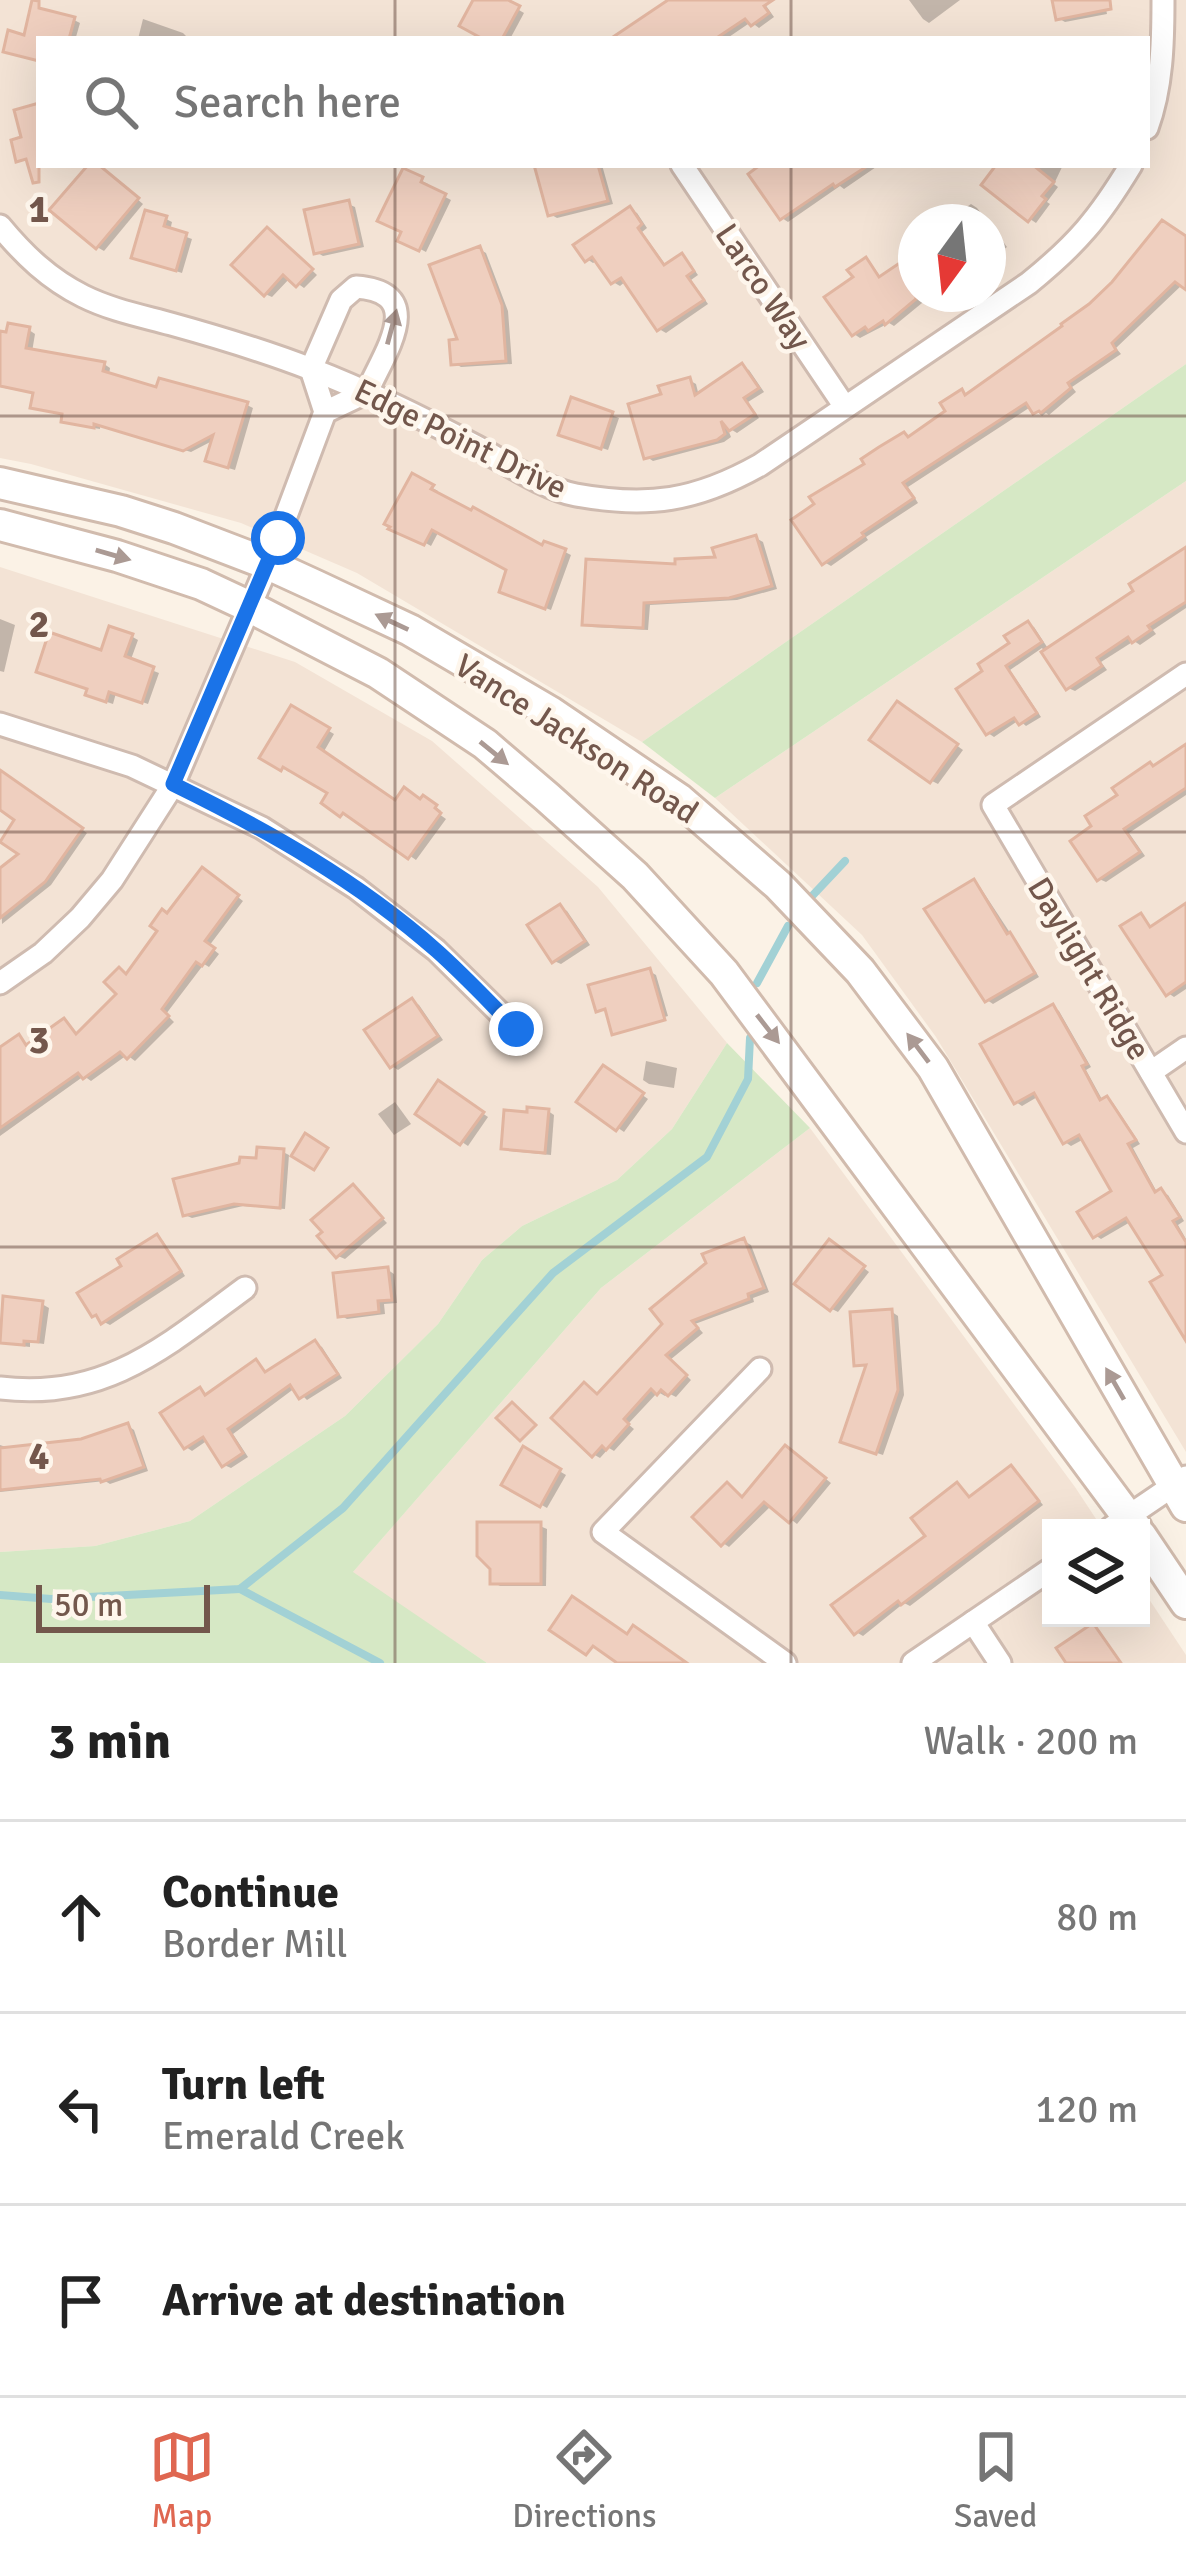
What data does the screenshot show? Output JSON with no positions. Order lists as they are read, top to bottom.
{
  "streets": {
    "main road": ["Vance Jackson Road"],
    "street": ["Larco Way", "Edge Point Drive", "Daylight Ridge"]
  },
  "crossings": [
    ["Larco Way", "Edge Point Drive"]
  ],
  "scale_bar": "50 m",
  "north": "bottom",
  "page": {
    "search": "Search here",
    "scale": "50 m",
    "heading": ["3 min", "Walk · 200 m"],
    "list": [
      ["Continue", "Border Mill", "80 m"],
      ["Turn left", "Emerald Creek", "120 m"],
      "Arrive at destination"
    ],
    "nav": ["Map", "Directions", "Saved"]
  },
  "grid": {
    "rows": [
      "1",
      "2",
      "3",
      "4"
    ]
  }
}
